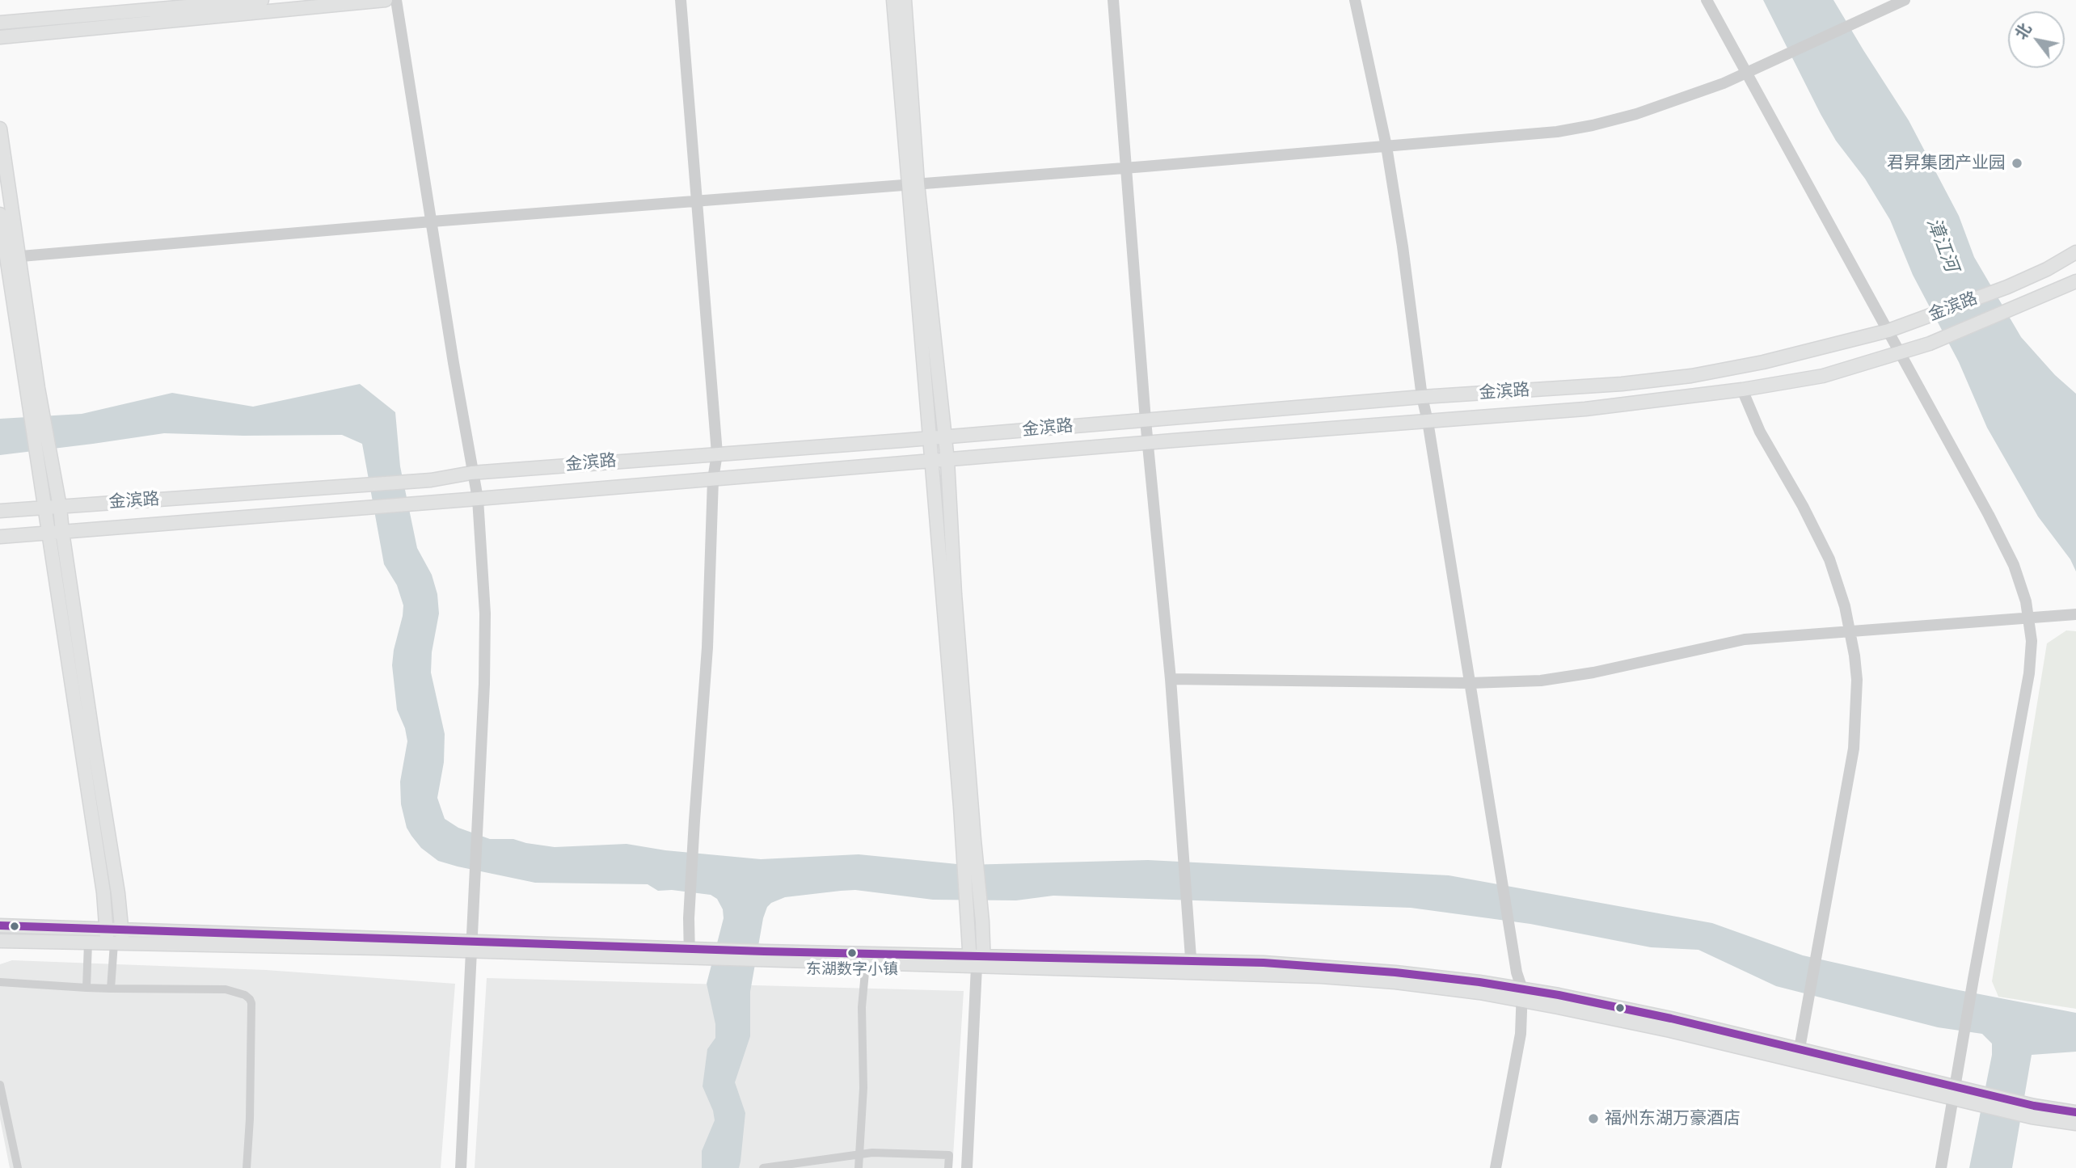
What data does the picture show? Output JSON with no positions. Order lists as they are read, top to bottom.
{
  "streets": {
    "main road": ["金滨路"]
  },
  "water": ["漳江河"],
  "places": ["君昇集团产业园", "东湖数字小镇", "福州东湖万豪酒店"],
  "north": "top left"
}
